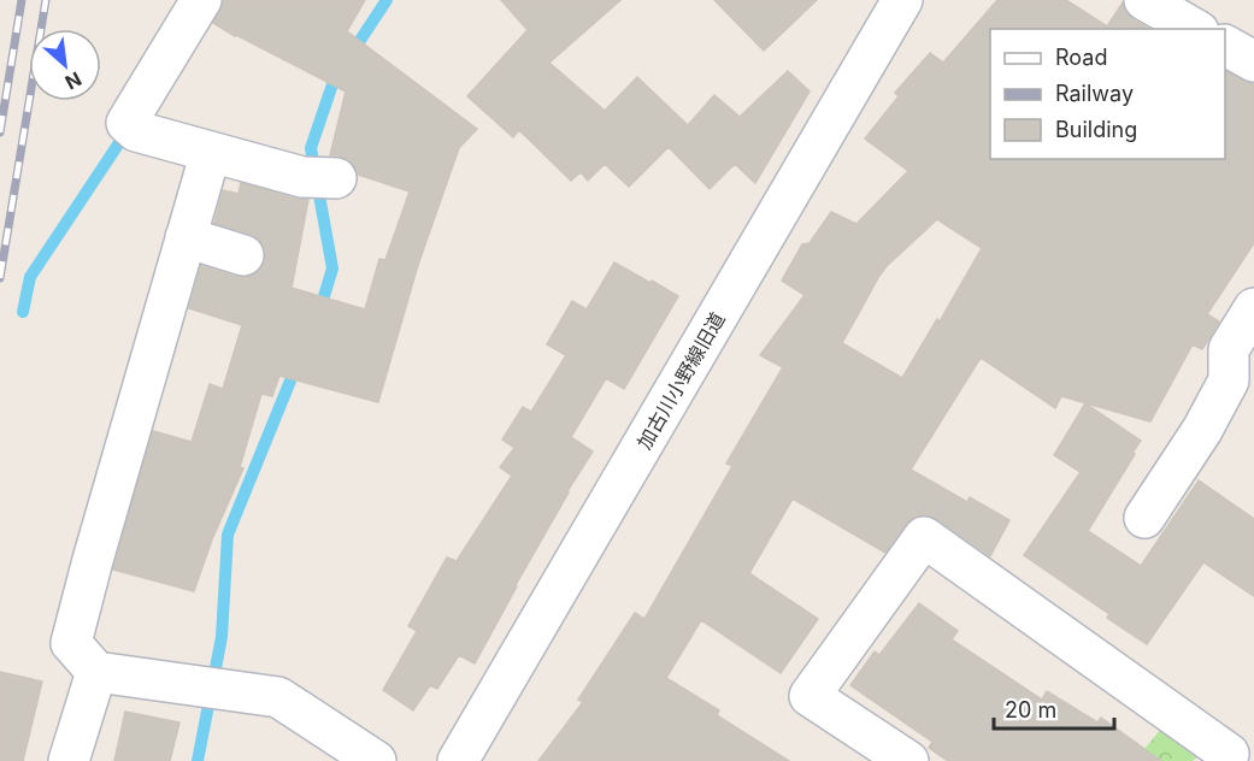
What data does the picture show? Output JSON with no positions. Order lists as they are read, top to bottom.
{
  "streets": {
    "street": ["加古川小野線旧道"]
  },
  "legend": ["Road", "Railway", "Building"],
  "scale_bar": "20 m",
  "north": "bottom right"
}
